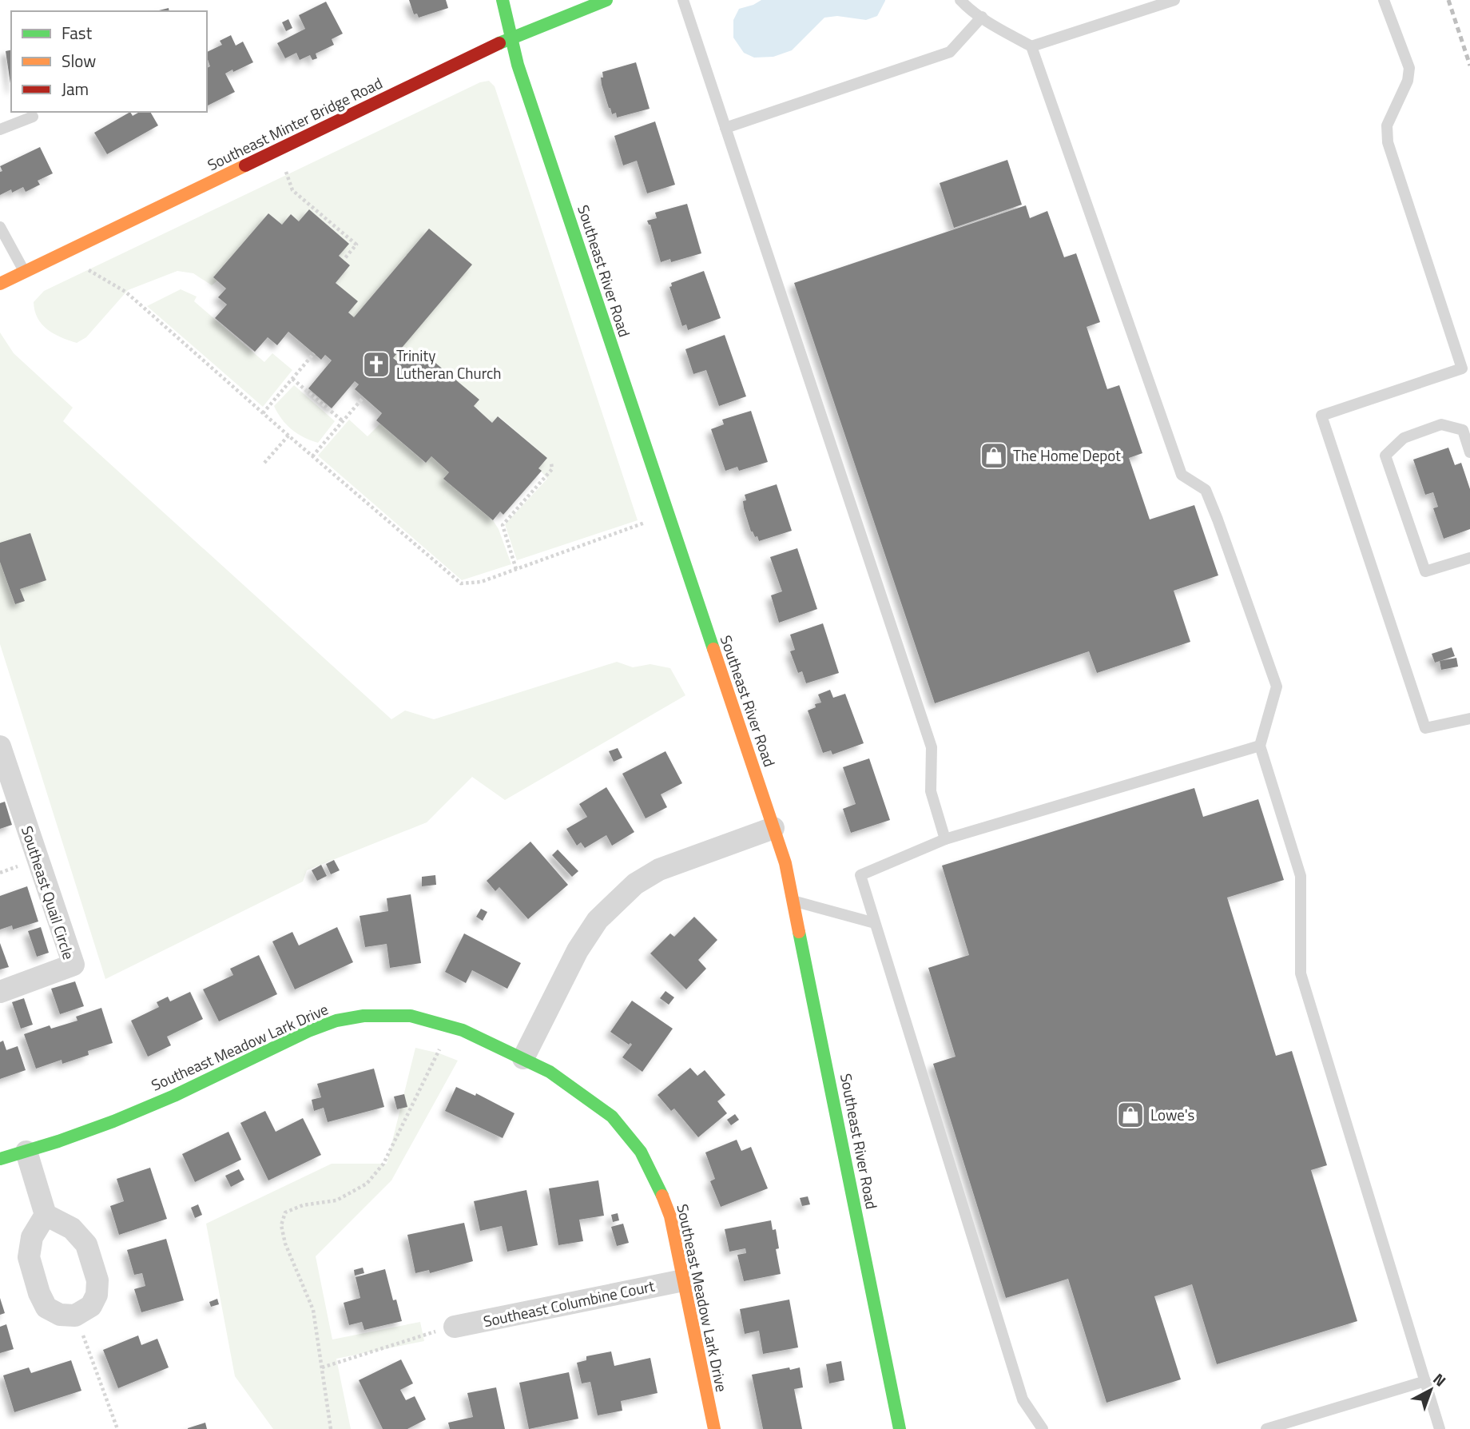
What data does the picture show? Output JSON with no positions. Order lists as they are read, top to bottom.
{
  "streets": {
    "main road": ["Southeast Minter Bridge Road", "Southeast River Road", "Southeast Meadow Lark Drive"],
    "street": ["Southeast Quail Circle", "Southeast Columbine Court"]
  },
  "crossings": [
    ["Southeast Minter Bridge Road", "Southeast River Road"],
    ["Southeast Meadow Lark Drive", "Southeast Columbine Court"]
  ],
  "places": {
    "church": ["Trinity Lutheran Church"],
    "shop": ["The Home Depot", "Lowe's"]
  },
  "legend": ["Fast", "Slow", "Jam"],
  "north": "top right"
}
